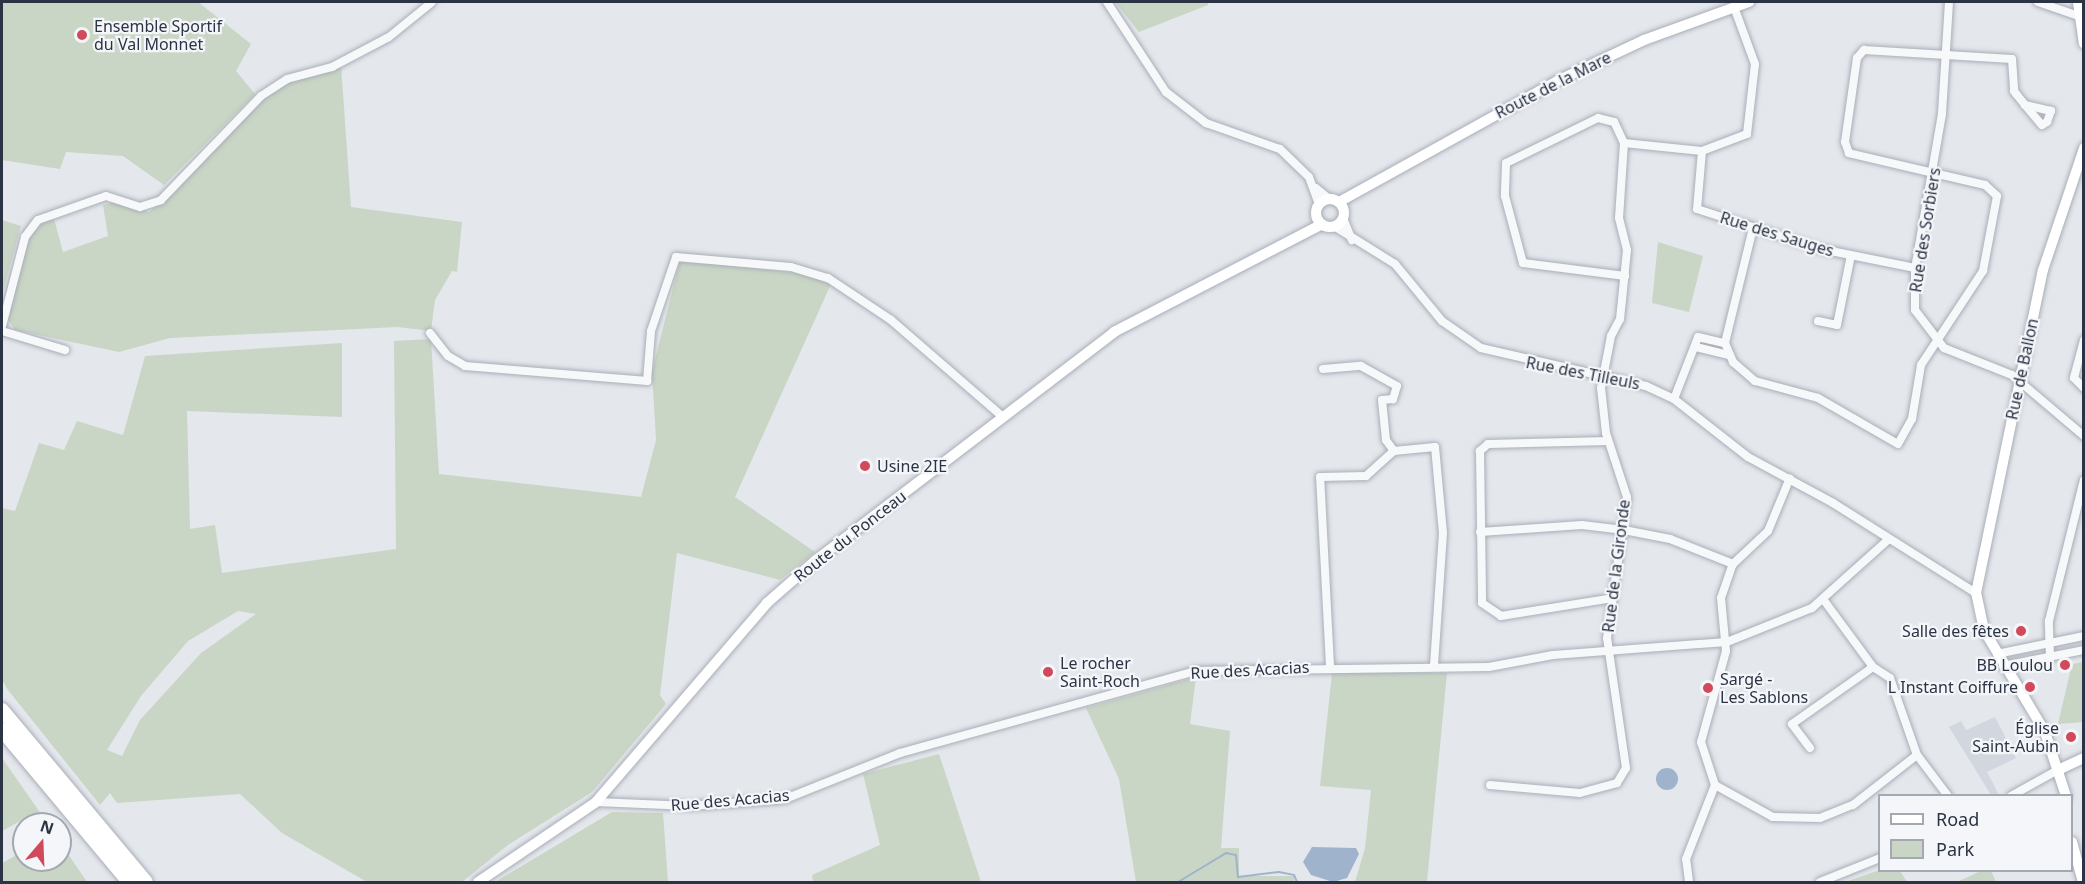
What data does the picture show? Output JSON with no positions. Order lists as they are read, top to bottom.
{
  "streets": {
    "street": [
      "Route de la Mare",
      "Rue des Sorbiers",
      "Rue des Sauges",
      "Rue de Ballon",
      "Rue des Tilleuls",
      "Route du Ponceau",
      "Rue de la Gironde",
      "Rue des Acacias"
    ]
  },
  "crossings": [
    ["Route de la Mare", "Rue des Tilleuls"],
    ["Route de la Mare", "Route du Ponceau"],
    ["Rue des Sorbiers", "Rue des Sauges"],
    ["Rue de Ballon", "Rue des Tilleuls"],
    ["Rue des Tilleuls", "Route du Ponceau"],
    ["Rue des Tilleuls", "Rue de la Gironde"],
    ["Rue des Tilleuls", "Rue des Acacias"],
    ["Route du Ponceau", "Rue des Acacias"],
    ["Rue de la Gironde", "Rue des Acacias"]
  ],
  "places": [
    "Ensemble Sportif du Val Monnet",
    "Usine 2IE",
    "Salle des fêtes",
    "BB Loulou",
    "Le rocher Saint-Roch",
    "L Instant Coiffure",
    "Sargé - Les Sablons",
    "Église Saint-Aubin"
  ],
  "legend": ["Road", "Park"],
  "north": "top"
}
